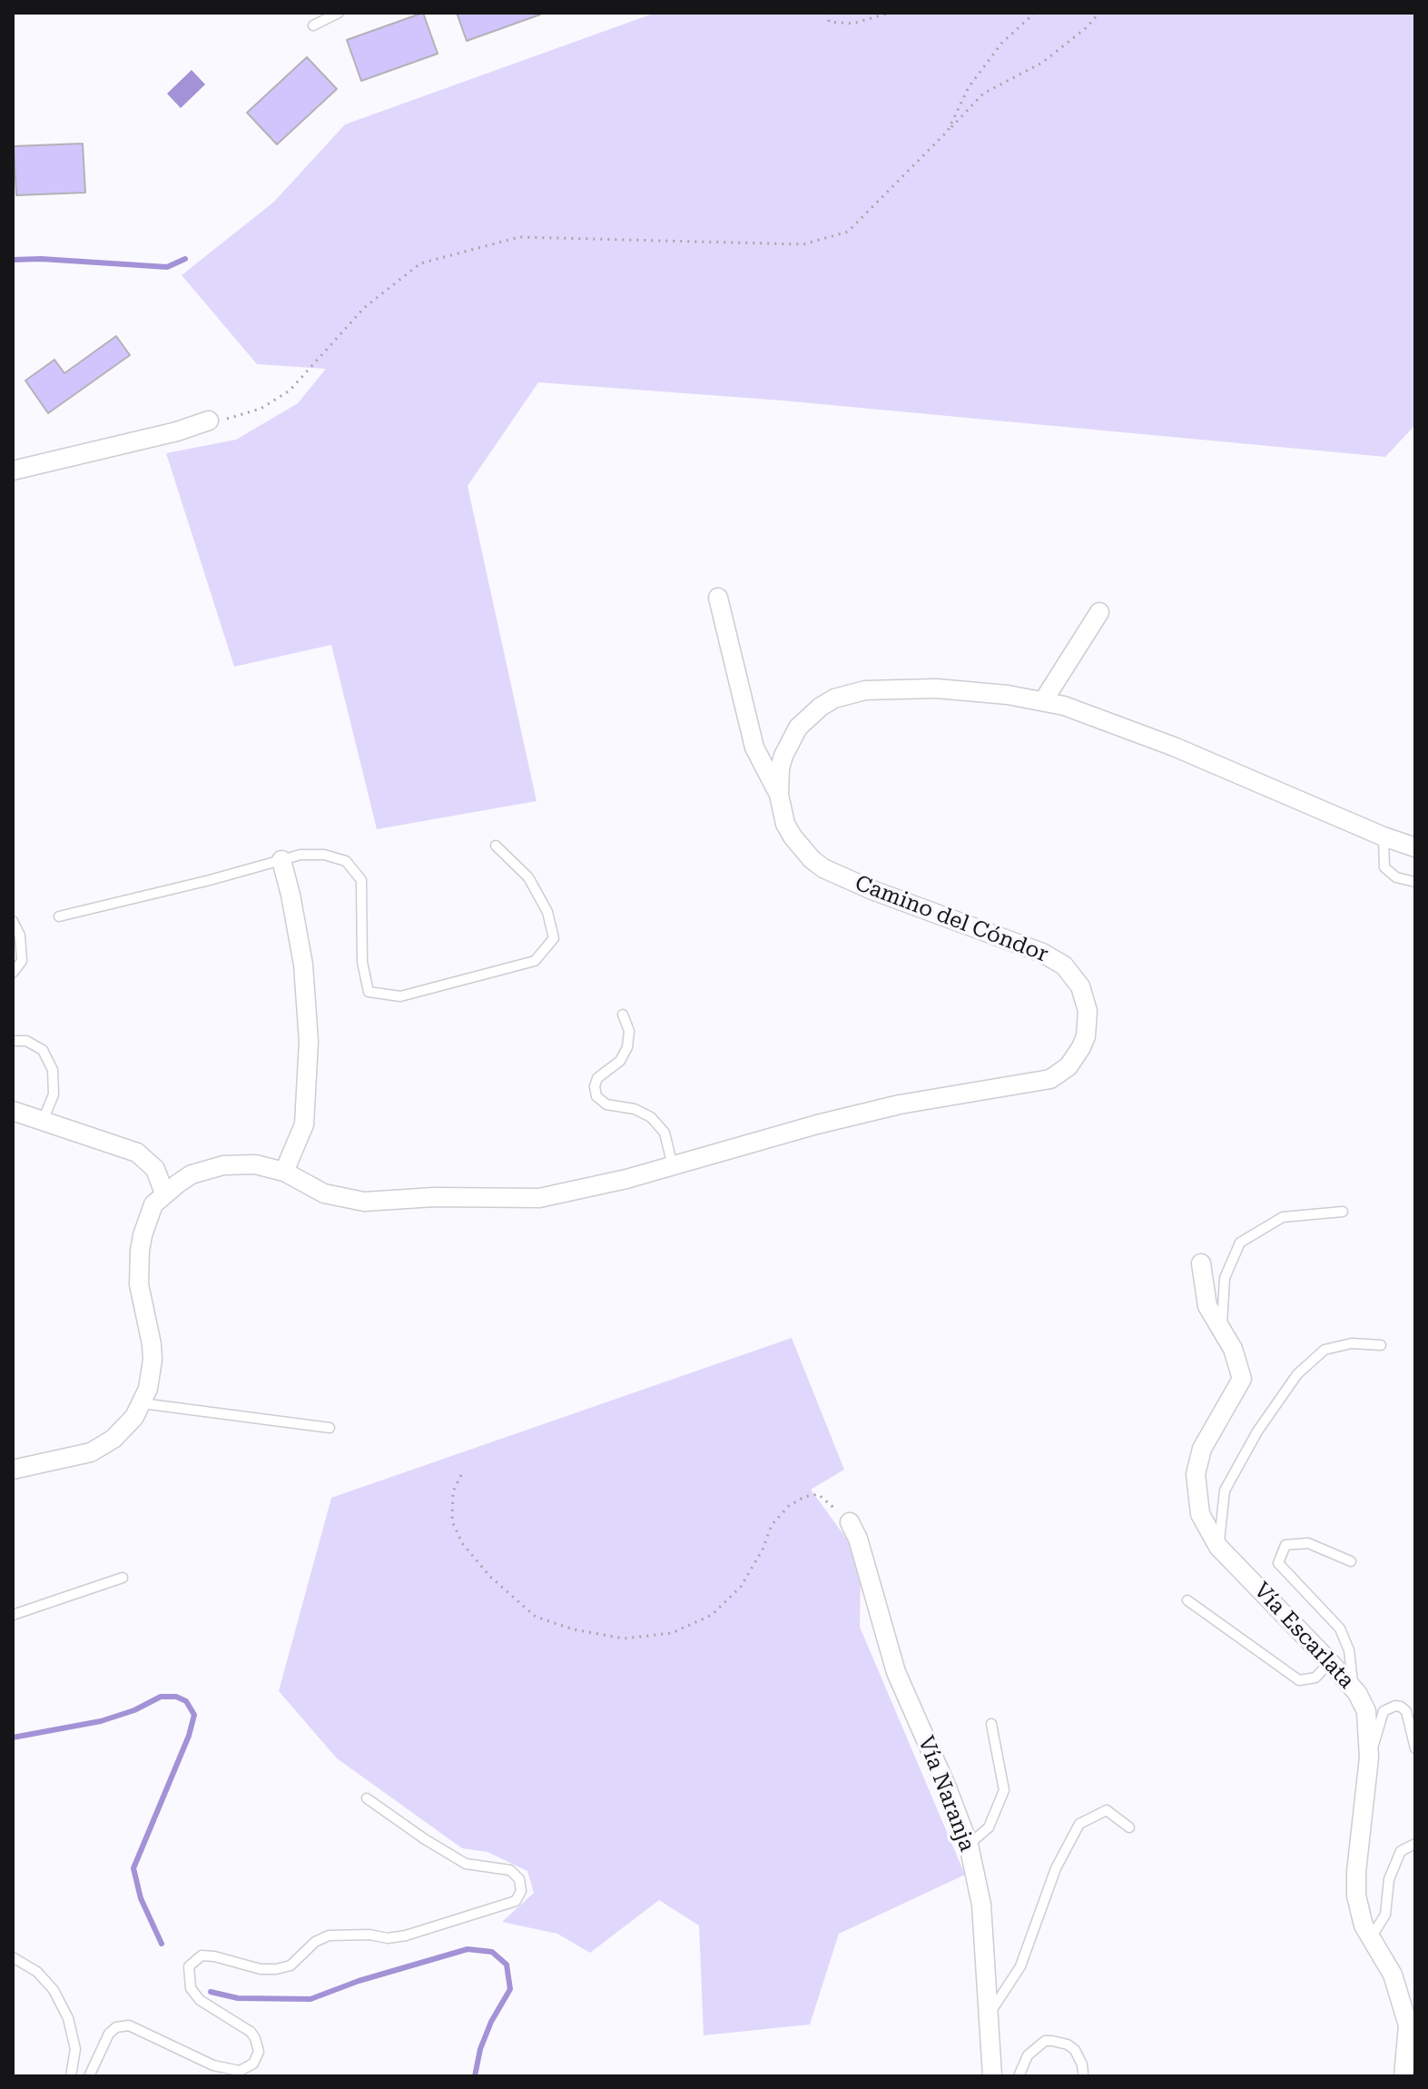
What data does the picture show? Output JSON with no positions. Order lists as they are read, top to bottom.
{
  "streets": {
    "street": ["Camino del Cóndor", "Vía Escarlata", "Vía Naranja"]
  }
}
